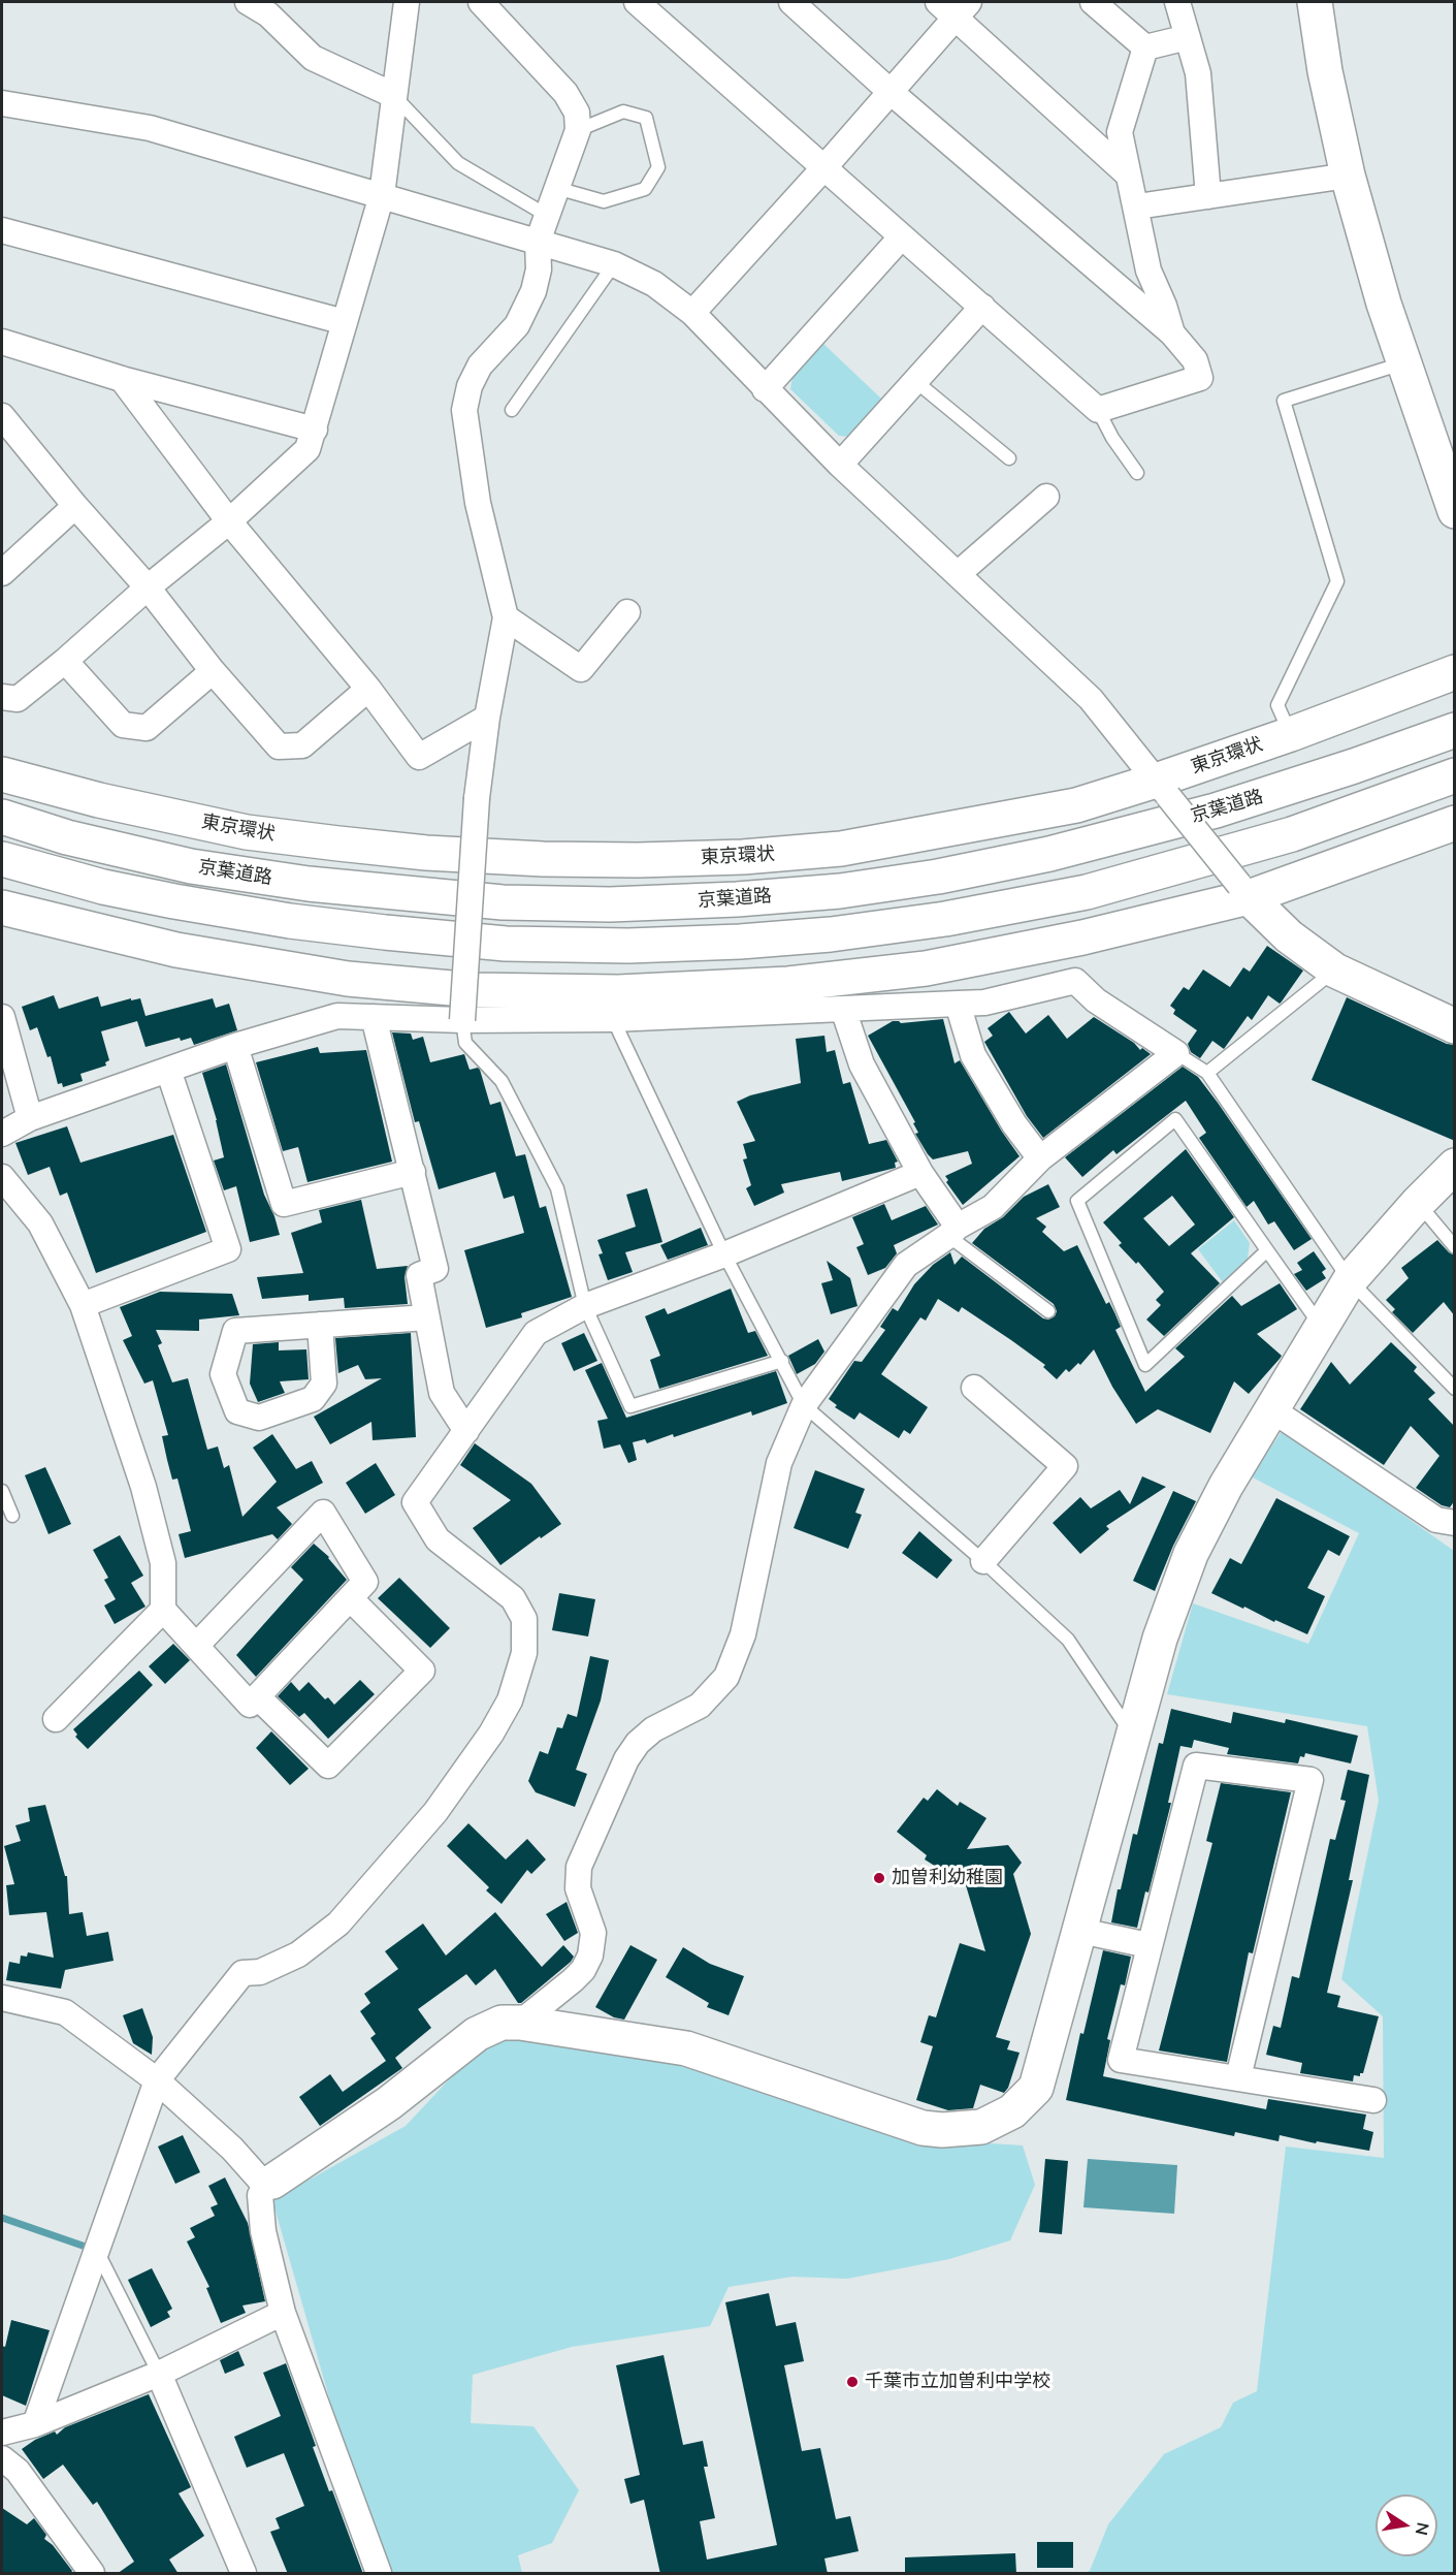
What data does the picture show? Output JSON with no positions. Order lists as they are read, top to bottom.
{
  "streets": {
    "main road": ["東京環状", "京葉道路"]
  },
  "places": ["加曽利幼稚園", "千葉市立加曽利中学校"],
  "north": "right"
}
